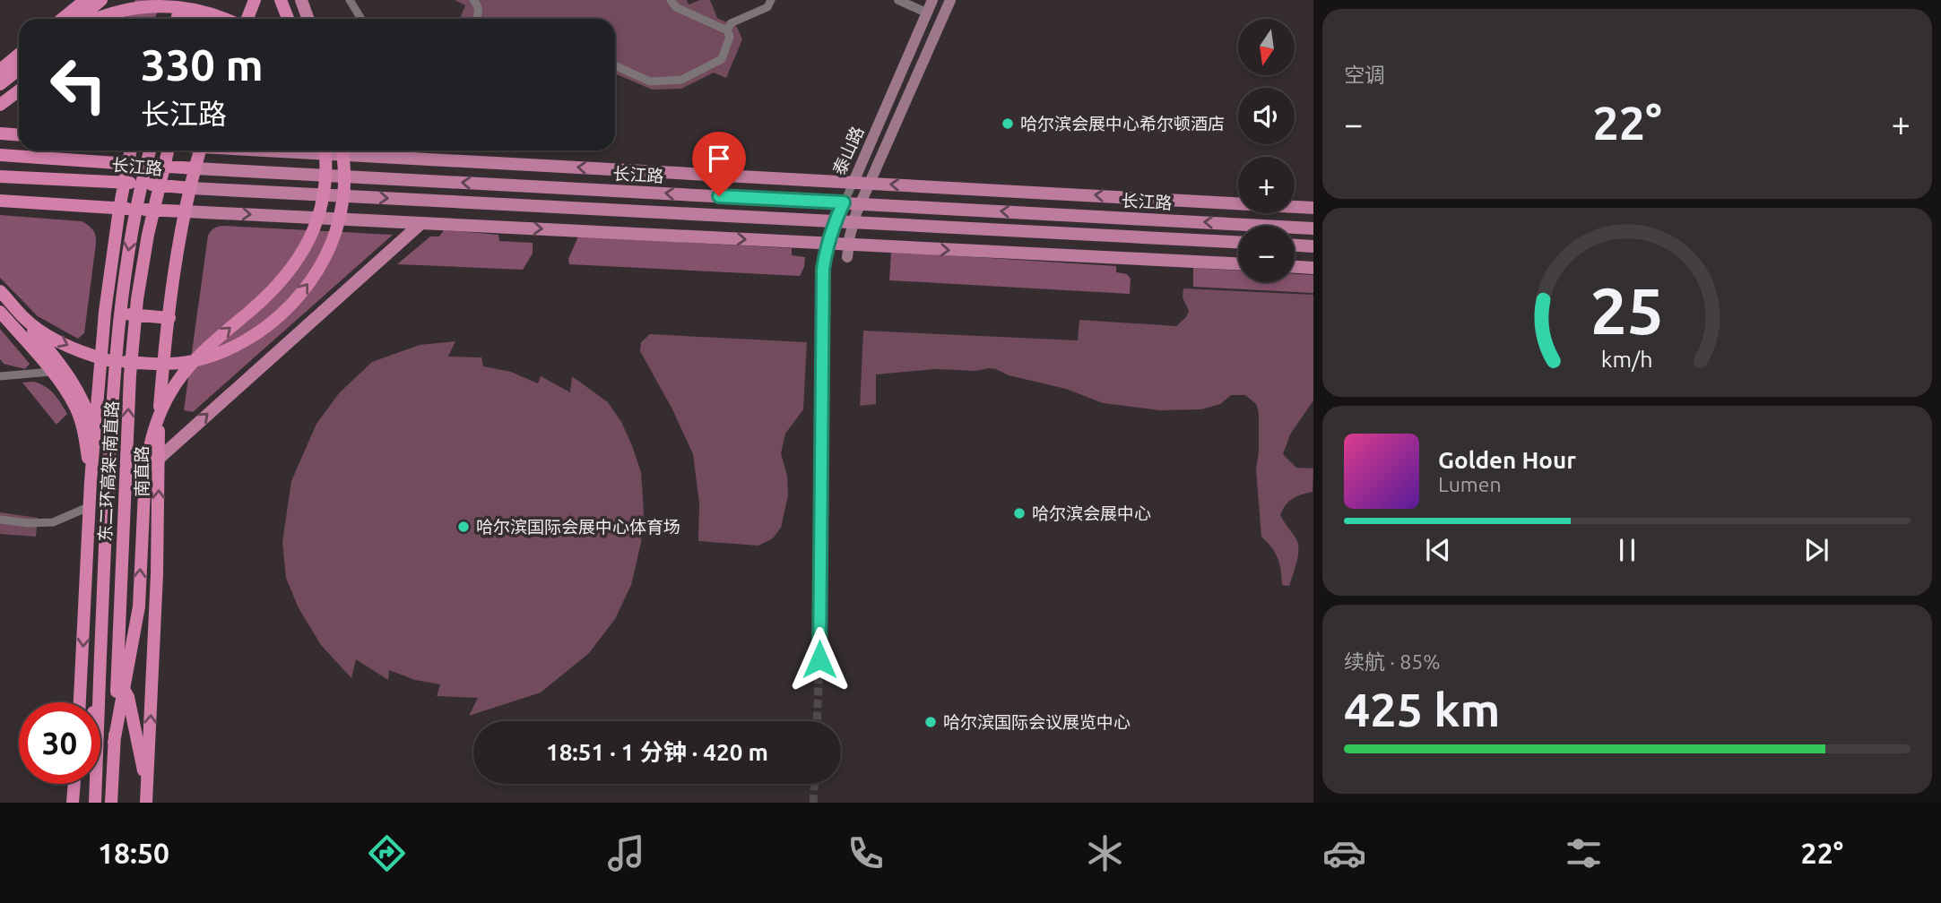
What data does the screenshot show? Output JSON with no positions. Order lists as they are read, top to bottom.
{
  "streets": {
    "highway": ["长江路", "东二环高架-南直路", "南直路"],
    "main road": ["泰山路"]
  },
  "crossings": [
    ["泰山路", "长江路"],
    ["长江路", "南直路"]
  ],
  "places": [
    "哈尔滨会展中心希尔顿酒店",
    "哈尔滨会展中心",
    "哈尔滨国际会展中心体育场",
    "哈尔滨国际会议展览中心"
  ],
  "north": "bottom",
  "page": {
    "tile": [
      "空调",
      ["续航 · 85%", "425 km"]
    ],
    "map_buttons": ["+", "−"],
    "turn": ["330 m", "长江路"],
    "heat": ["−", "22°", "+"],
    "song": ["Golden Hour", "Lumen"],
    "limit": "30",
    "trip": "18:51 · 1 分钟 · 420 m",
    "tabs": ["18:50", "22°"],
    "gauge": ["25", "km/h"]
  }
}
